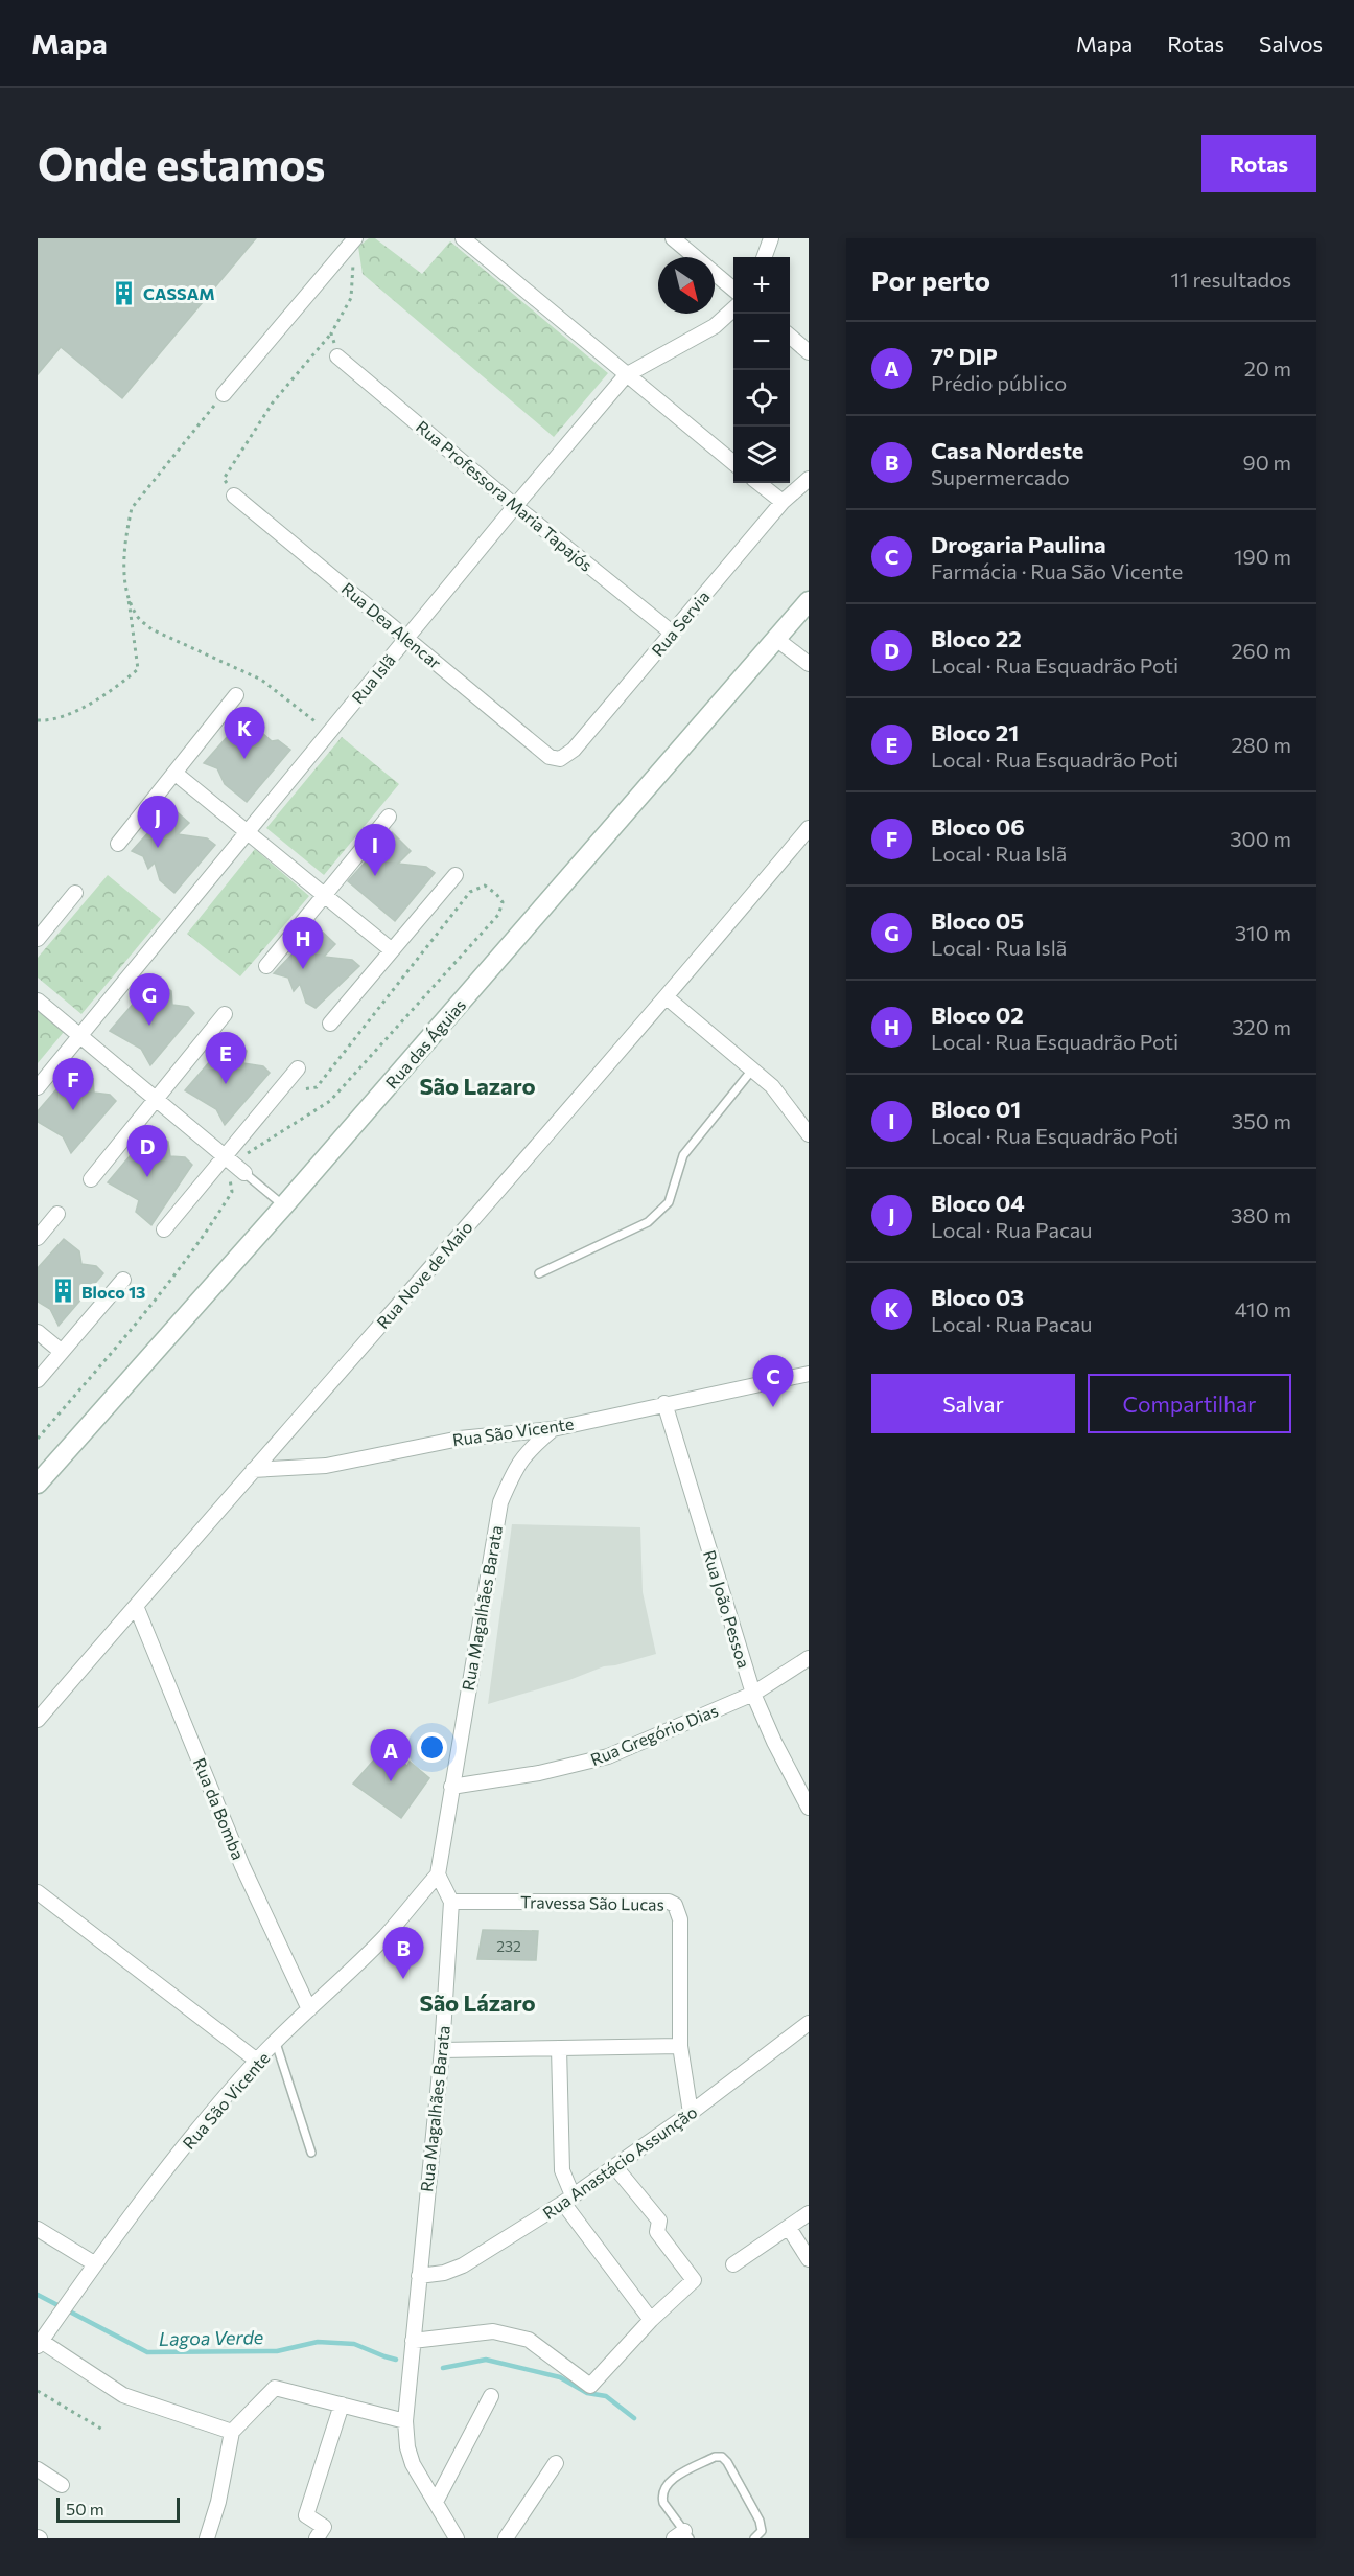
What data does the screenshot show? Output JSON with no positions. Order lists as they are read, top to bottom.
{
  "streets": {
    "street": [
      "Rua Professora Maria Tapajós",
      "Rua Servia",
      "Rua Dea Alencar",
      "Rua Islã",
      "Rua das Águias",
      "Rua Nove de Maio",
      "Rua São Vicente",
      "Rua Magalhães Barata",
      "Rua João Pessoa",
      "Rua Gregório Dias",
      "Rua da Bomba",
      "Travessa São Lucas",
      "Rua Anastácio Assunção"
    ]
  },
  "crossings": [
    ["Rua Professora Maria Tapajós", "Rua Servia"],
    ["Rua Professora Maria Tapajós", "Rua Islã"],
    ["Rua Servia", "Rua Dea Alencar"],
    ["Rua Dea Alencar", "Rua Islã"],
    ["Rua Nove de Maio", "Rua São Vicente"],
    ["Rua Nove de Maio", "Rua da Bomba"],
    ["Rua São Vicente", "Rua Magalhães Barata"],
    ["Rua São Vicente", "Rua João Pessoa"],
    ["Rua São Vicente", "Rua da Bomba"],
    ["Rua Magalhães Barata", "Rua Gregório Dias"],
    ["Rua Magalhães Barata", "Travessa São Lucas"],
    ["Rua Magalhães Barata", "Rua Anastácio Assunção"],
    ["Rua João Pessoa", "Rua Gregório Dias"],
    ["Travessa São Lucas", "Rua Anastácio Assunção"]
  ],
  "districts": ["São Lazaro", "São Lázaro"],
  "water": ["Lagoa Verde"],
  "places": {
    "building": ["CASSAM", "Bloco 13"]
  },
  "house_numbers": ["232"],
  "scale_bar": "50 m",
  "north": "bottom right",
  "page": {
    "header": "Mapa",
    "nav": ["Mapa", "Rotas", "Salvos"],
    "buttons": [
      "Rotas",
      ["Salvar", "Compartilhar"]
    ],
    "title": "Onde estamos",
    "heading": ["Por perto", "11 resultados"],
    "map_buttons": ["+", "−"],
    "list": [
      {
        "mark": "A",
        "name": "7º DIP",
        "note": "Prédio público",
        "value": "20 m"
      },
      {
        "mark": "B",
        "name": "Casa Nordeste",
        "note": "Supermercado",
        "value": "90 m"
      },
      {
        "mark": "C",
        "name": "Drogaria Paulina",
        "note": "Farmácia · Rua São Vicente",
        "value": "190 m"
      },
      {
        "mark": "D",
        "name": "Bloco 22",
        "note": "Local · Rua Esquadrão Poti",
        "value": "260 m"
      },
      {
        "mark": "E",
        "name": "Bloco 21",
        "note": "Local · Rua Esquadrão Poti",
        "value": "280 m"
      },
      {
        "mark": "F",
        "name": "Bloco 06",
        "note": "Local · Rua Islã",
        "value": "300 m"
      },
      {
        "mark": "G",
        "name": "Bloco 05",
        "note": "Local · Rua Islã",
        "value": "310 m"
      },
      {
        "mark": "H",
        "name": "Bloco 02",
        "note": "Local · Rua Esquadrão Poti",
        "value": "320 m"
      },
      {
        "mark": "I",
        "name": "Bloco 01",
        "note": "Local · Rua Esquadrão Poti",
        "value": "350 m"
      },
      {
        "mark": "J",
        "name": "Bloco 04",
        "note": "Local · Rua Pacau",
        "value": "380 m"
      },
      {
        "mark": "K",
        "name": "Bloco 03",
        "note": "Local · Rua Pacau",
        "value": "410 m"
      }
    ],
    "pins": [
      "K",
      "J",
      "I",
      "H",
      "G",
      "E",
      "F",
      "D",
      "C",
      "A",
      "B"
    ],
    "scale": "50 m"
  }
}
